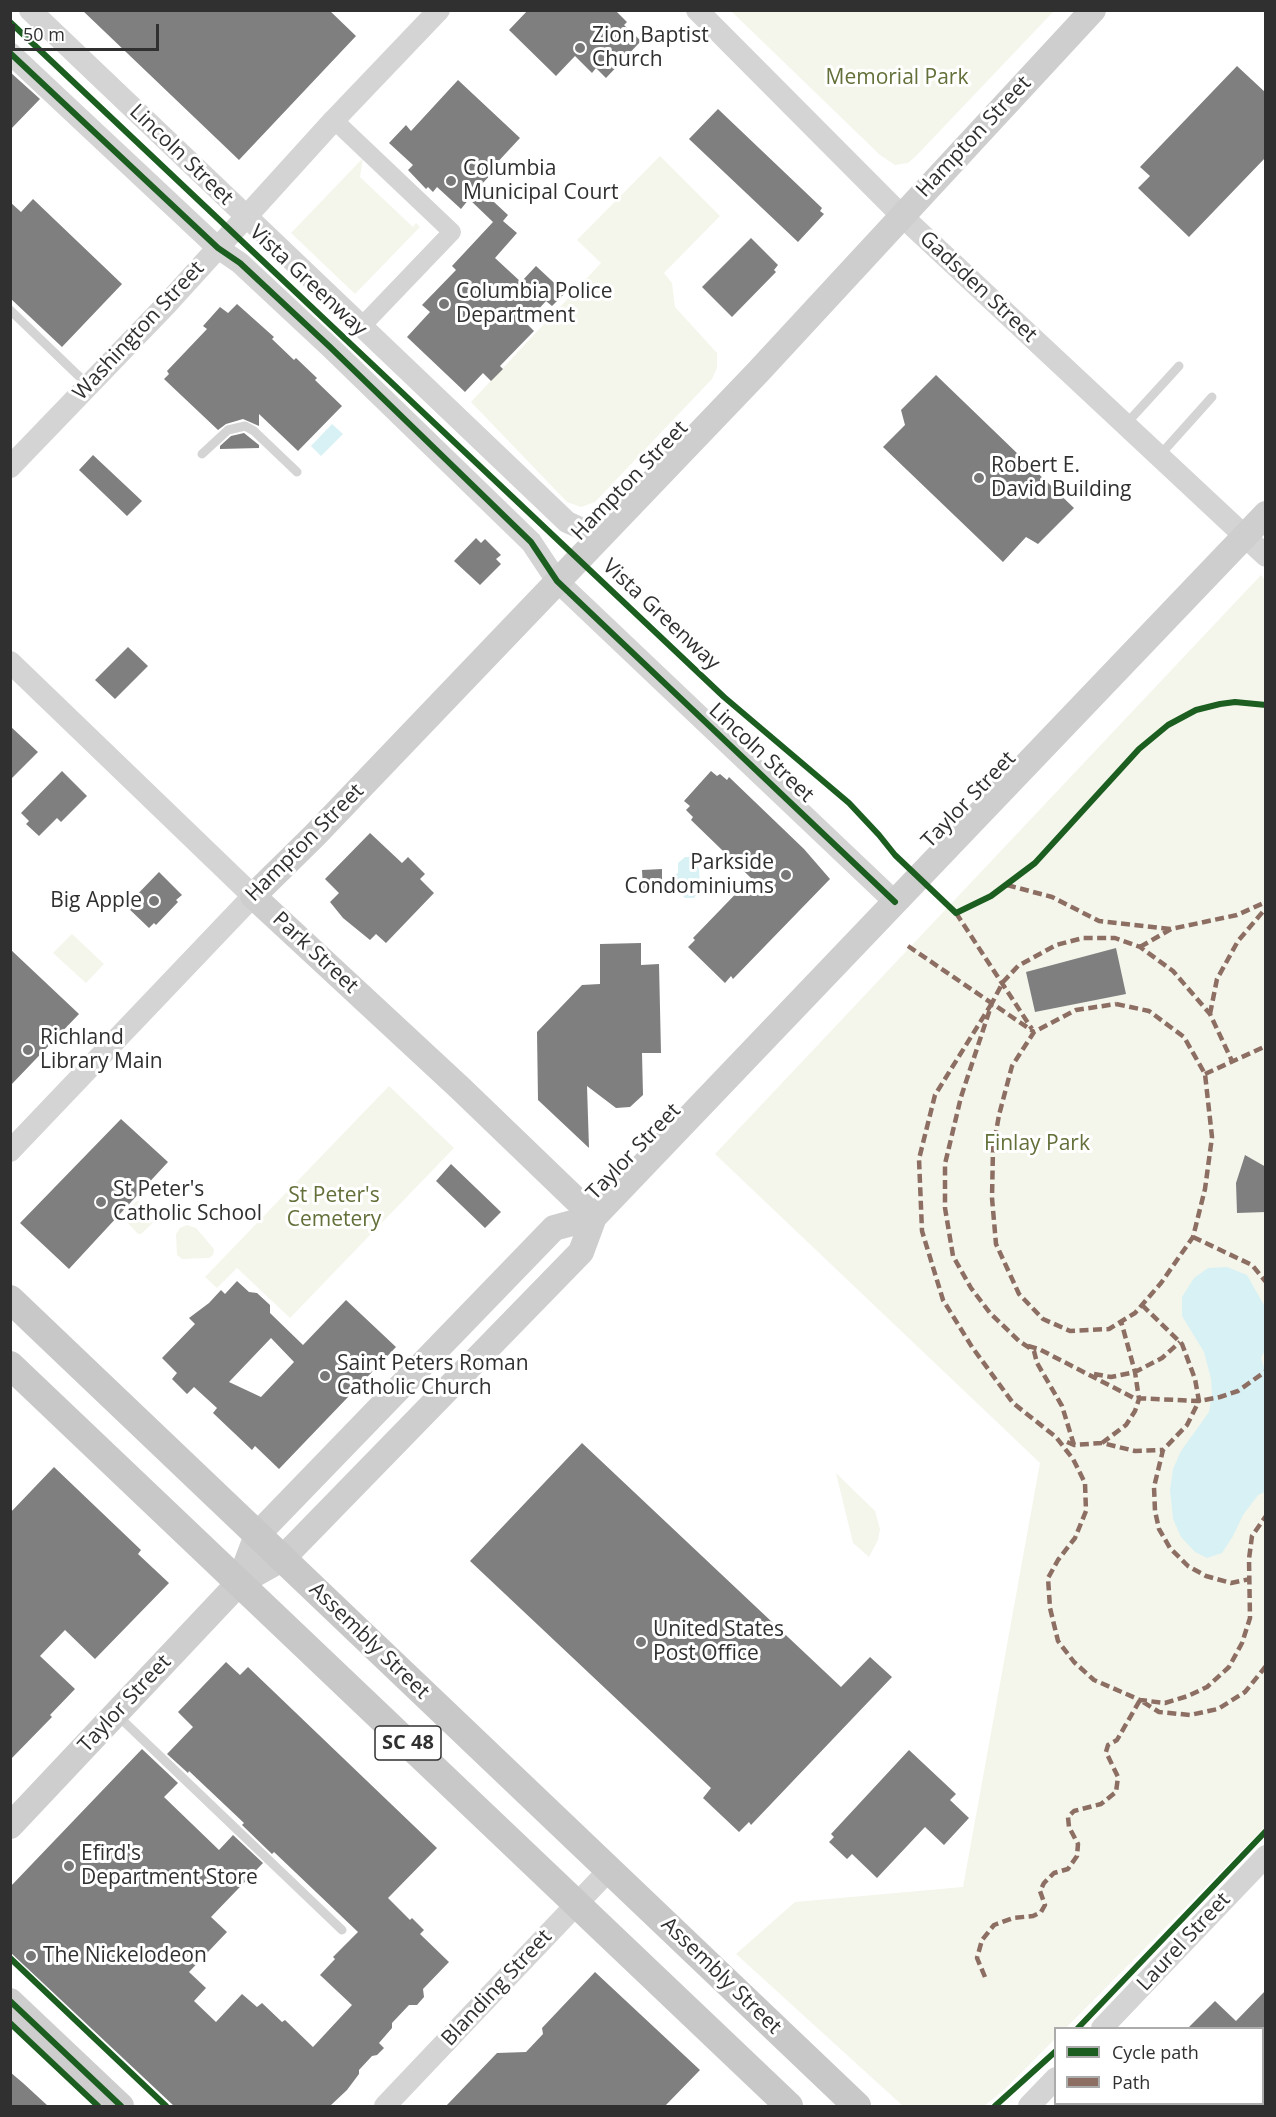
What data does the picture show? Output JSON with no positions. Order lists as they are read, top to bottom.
{
  "streets": {
    "main road": [
      "Hampton Street",
      "Taylor Street",
      "Park Street",
      "Assembly Street",
      "SC 48"
    ],
    "street": [
      "Lincoln Street",
      "Gadsden Street",
      "Washington Street",
      "Laurel Street",
      "Blanding Street"
    ],
    "cycle path": ["Vista Greenway"]
  },
  "crossings": [
    ["Hampton Street", "Lincoln Street"],
    ["Hampton Street", "Gadsden Street"],
    ["Hampton Street", "Park Street"],
    ["Lincoln Street", "Washington Street"],
    ["Lincoln Street", "Taylor Street"],
    ["Gadsden Street", "Taylor Street"],
    ["Taylor Street", "Park Street"],
    ["Taylor Street", "Assembly Street"],
    ["Taylor Street", "SC 48"],
    ["Assembly Street", "Blanding Street"],
    ["SC 48", "Blanding Street"]
  ],
  "parks": ["Memorial Park", "Finlay Park", "St Peter's Cemetery"],
  "places": [
    "Zion Baptist Church",
    "Columbia Municipal Court",
    "Columbia Police Department",
    "Robert E. David Building",
    "Parkside Condominiums",
    "Big Apple",
    "Richland Library Main",
    "St Peter's Catholic School",
    "Saint Peters Roman Catholic Church",
    "United States Post Office",
    "Efird's Department Store",
    "The Nickelodeon"
  ],
  "legend": ["Cycle path", "Path"],
  "scale_bar": "50 m"
}
